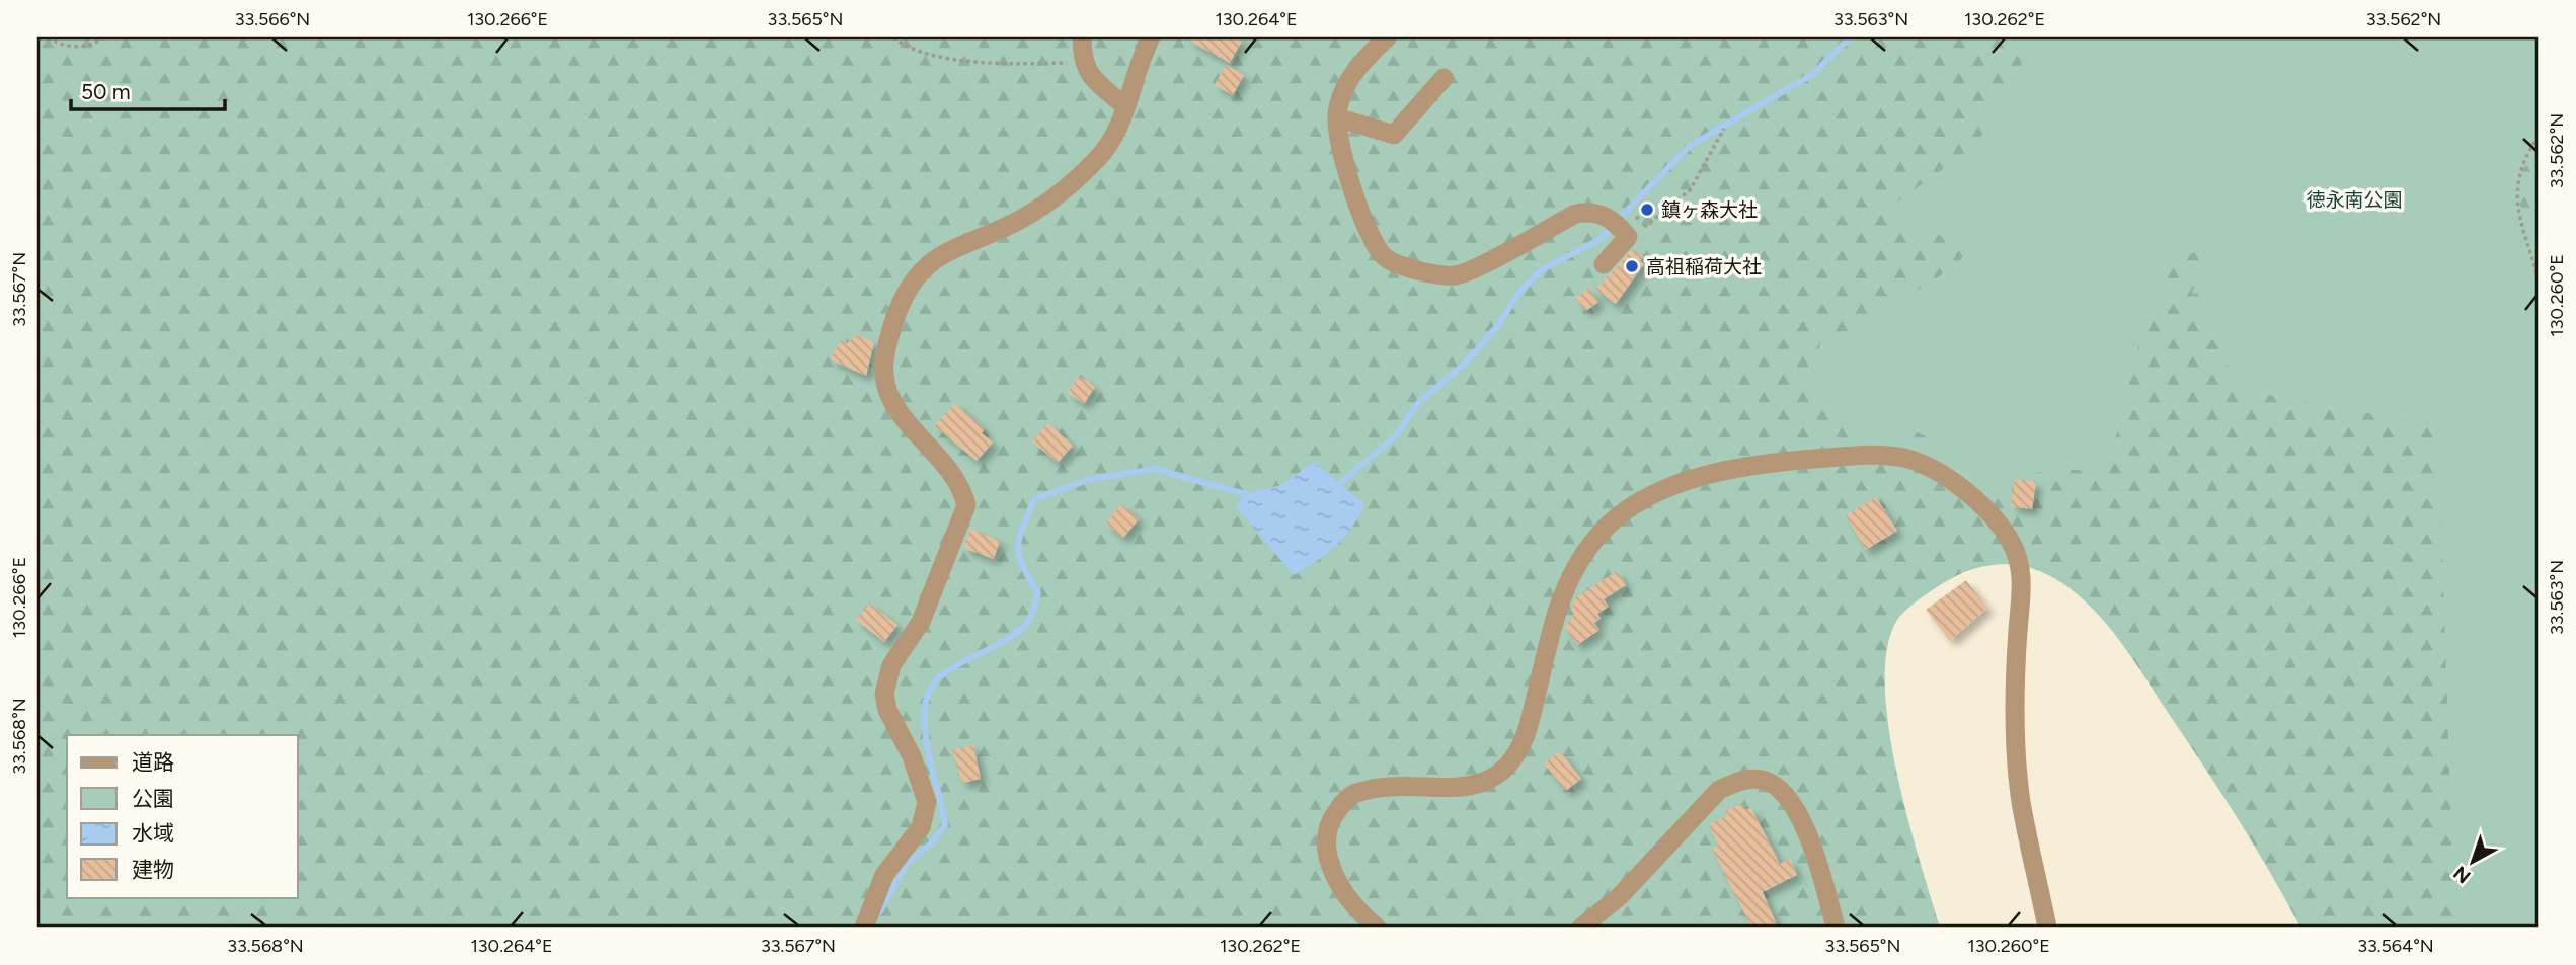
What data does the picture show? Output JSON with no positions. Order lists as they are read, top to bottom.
{
  "parks": ["徳永南公園"],
  "places": ["鎮ヶ森大社", "高祖稲荷大社"],
  "legend": [
    "道路",
    "公園",
    "水域",
    "建物"
  ],
  "scale_bar": "50 m",
  "north": "bottom left",
  "coordinates": [
    "33.566°N",
    "130.266°E",
    "33.565°N",
    "130.264°E",
    "33.563°N",
    "130.262°E",
    "33.562°N",
    "33.567°N",
    "130.260°E",
    "33.568°N",
    "33.564°N"
  ]
}
